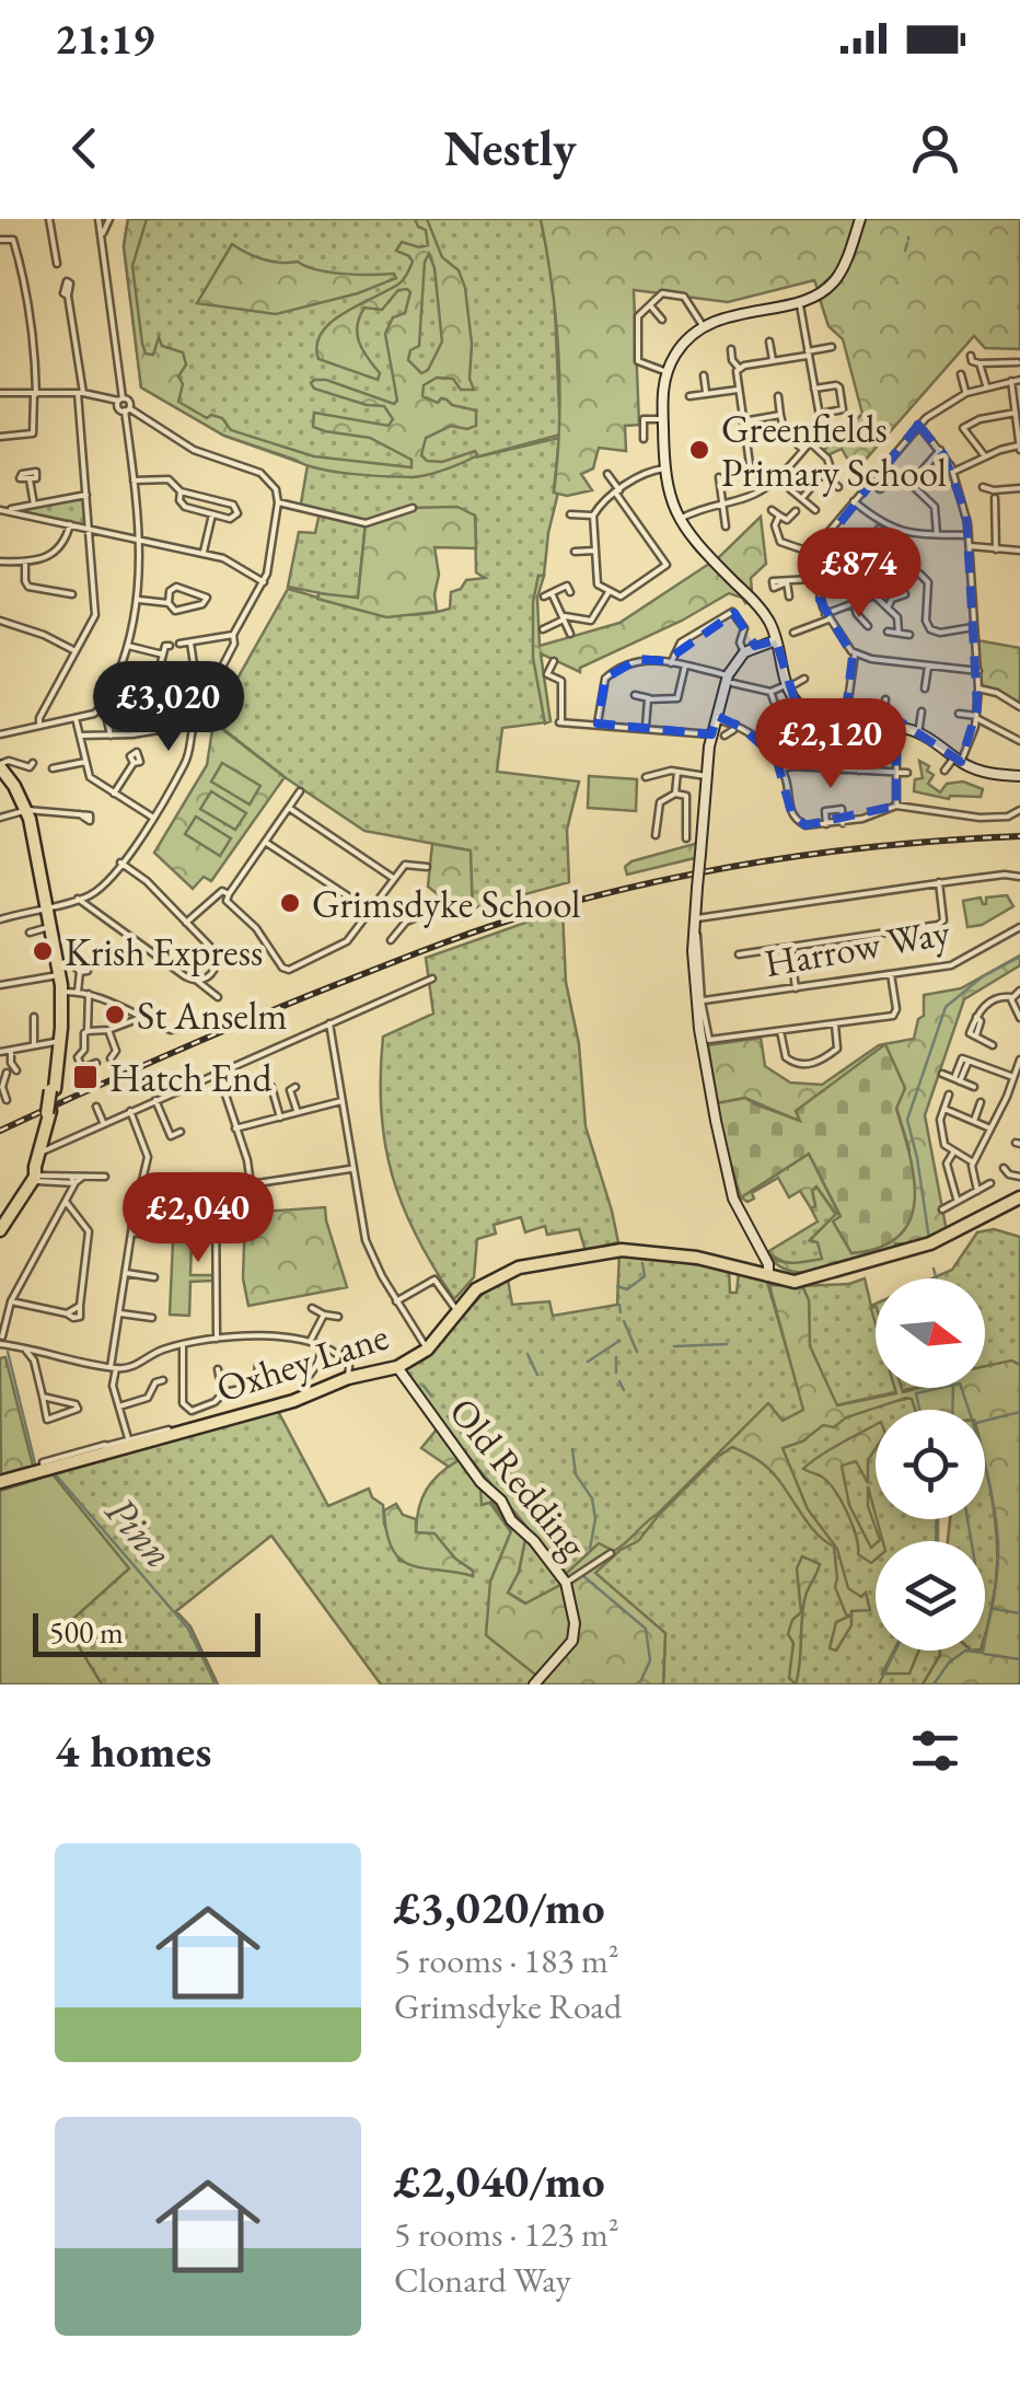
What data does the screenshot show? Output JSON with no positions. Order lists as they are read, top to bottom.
{
  "streets": {
    "main road": ["Oxhey Lane", "Old Redding"],
    "street": ["Harrow Way"]
  },
  "crossings": [
    ["Oxhey Lane", "Old Redding"]
  ],
  "water": ["Pinn"],
  "places": {
    "other": [
      "Greenfields Primary School",
      "Grimsdyke School",
      "Krish Express",
      "St Anselm"
    ],
    "transit": ["Hatch End"]
  },
  "scale_bar": "500 m",
  "north": "right",
  "page": {
    "status": "21:19",
    "header": "Nestly",
    "price": [
      "£874",
      "£3,020",
      "£2,120",
      "£2,040"
    ],
    "scale": "500 m",
    "heading": "4 homes",
    "list": [
      {
        "name": "£3,020/mo",
        "note": "5 rooms · 183 m² · Grimsdyke Road"
      },
      {
        "name": "£2,040/mo",
        "note": "5 rooms · 123 m² · Clonard Way"
      }
    ]
  }
}
